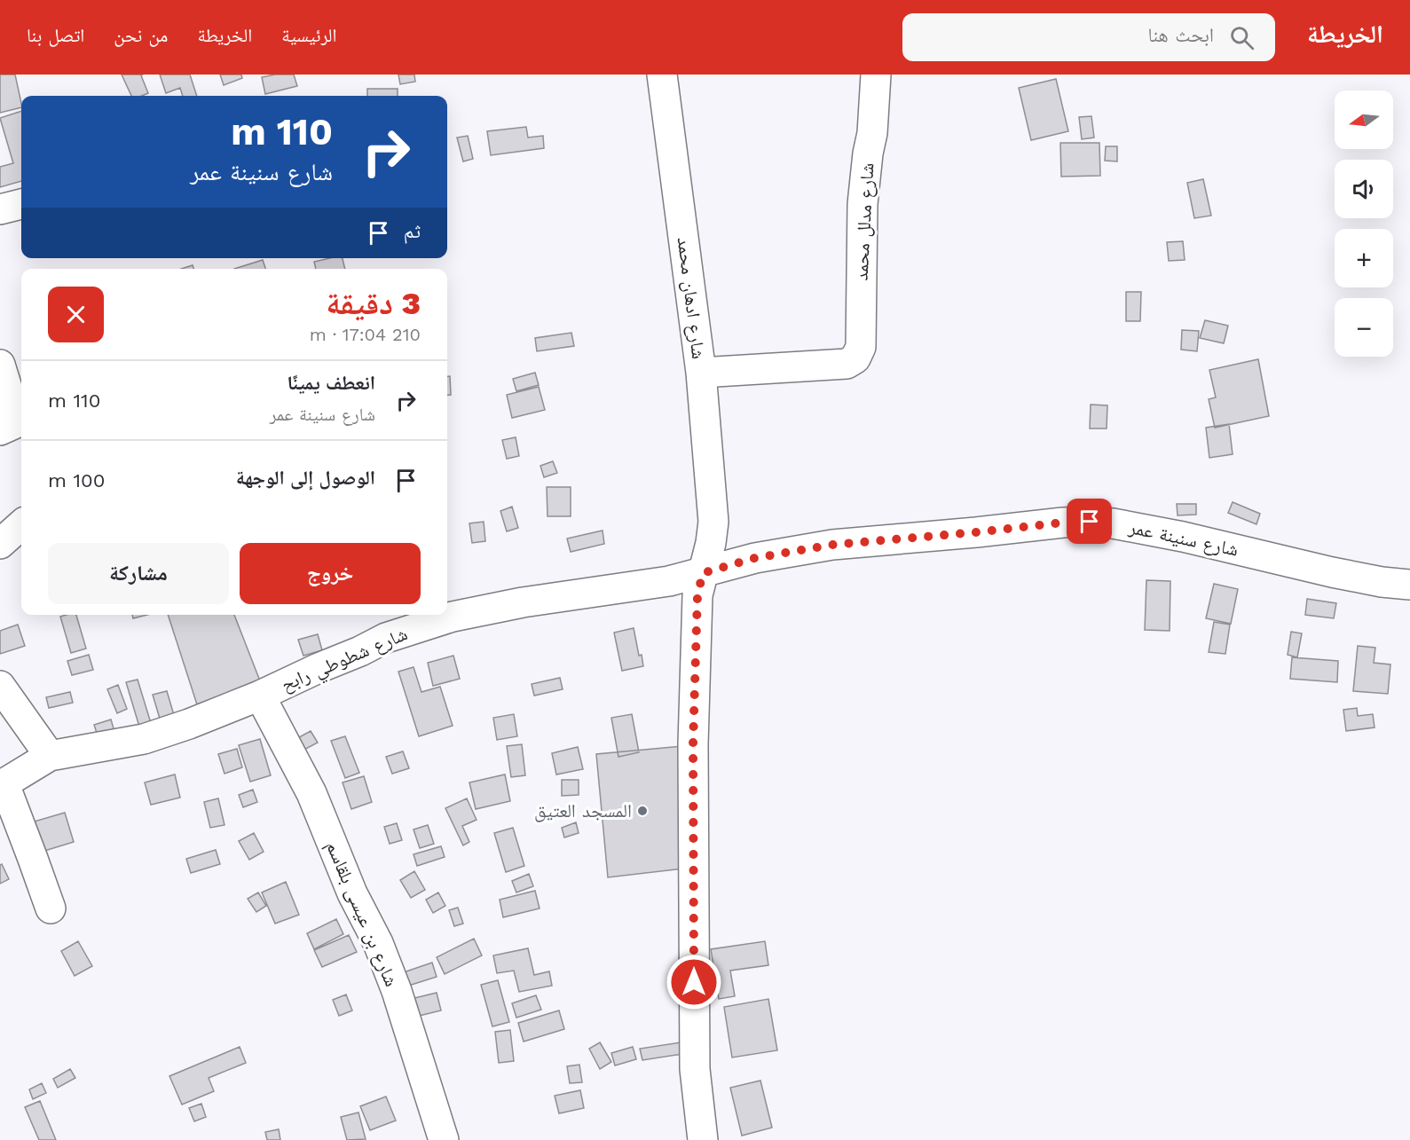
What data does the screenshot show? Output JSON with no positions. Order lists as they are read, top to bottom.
{
  "streets": {
    "street": [
      "شارع مدلل محمد",
      "شارع ادهان محمد",
      "شارع سنينة عمر",
      "شارع شطوطي رابح",
      "شارع بن عيسى بلقاسم"
    ]
  },
  "crossings": [
    ["شارع مدلل محمد", "شارع ادهان محمد"],
    ["شارع ادهان محمد", "شارع سنينة عمر"],
    ["شارع ادهان محمد", "شارع شطوطي رابح"],
    ["شارع سنينة عمر", "شارع شطوطي رابح"],
    ["شارع شطوطي رابح", "شارع بن عيسى بلقاسم"]
  ],
  "places": ["المسجد العتيق"],
  "north": "left",
  "page": {
    "header": "الخريطة",
    "search": "ابحث هنا",
    "nav": [
      "الرئيسية",
      "الخريطة",
      "من نحن",
      "اتصل بنا"
    ],
    "map_buttons": ["+", "−"],
    "turn": ["110 m", "شارع سنينة عمر"],
    "then": "ثم",
    "heading": ["3 دقيقة", "210 m · 17:04"],
    "list": [
      {
        "name": "انعطف يمينًا",
        "note": "شارع سنينة عمر",
        "value": "110 m"
      },
      {
        "name": "الوصول إلى الوجهة",
        "value": "100 m"
      }
    ],
    "buttons": ["خروج", "مشاركة"]
  }
}
